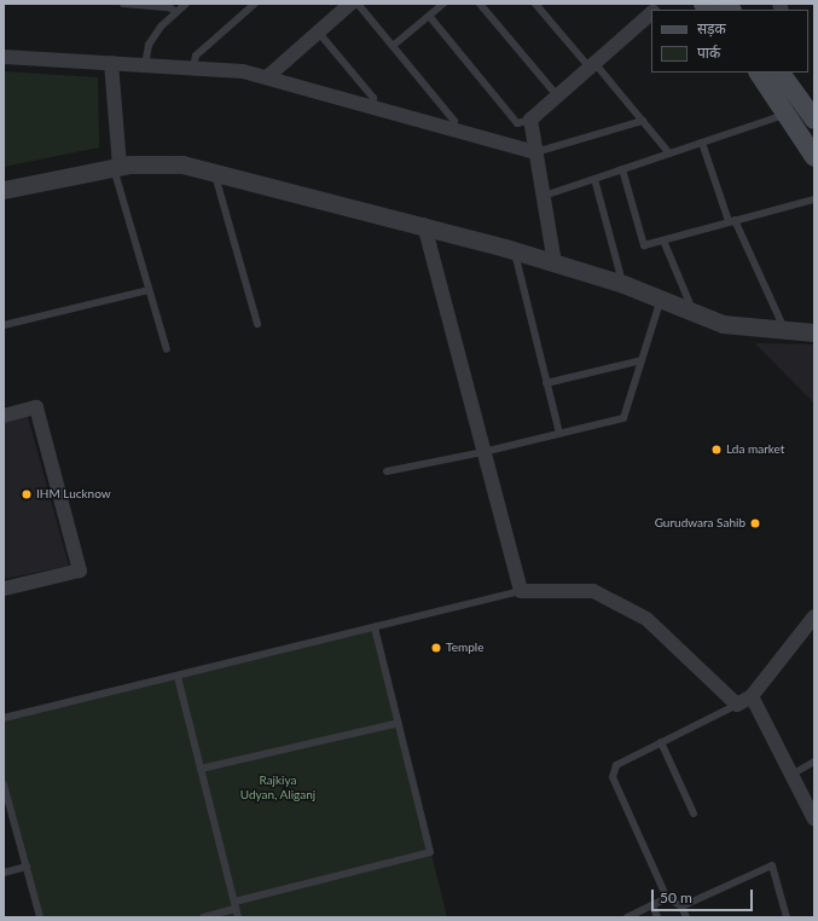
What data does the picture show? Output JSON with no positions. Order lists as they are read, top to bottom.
{
  "parks": ["Rajkiya Udyan, Aliganj"],
  "places": [
    "Lda market",
    "IHM Lucknow",
    "Gurudwara Sahib",
    "Temple"
  ],
  "legend": ["सड़क", "पार्क"],
  "scale_bar": "50 m"
}
